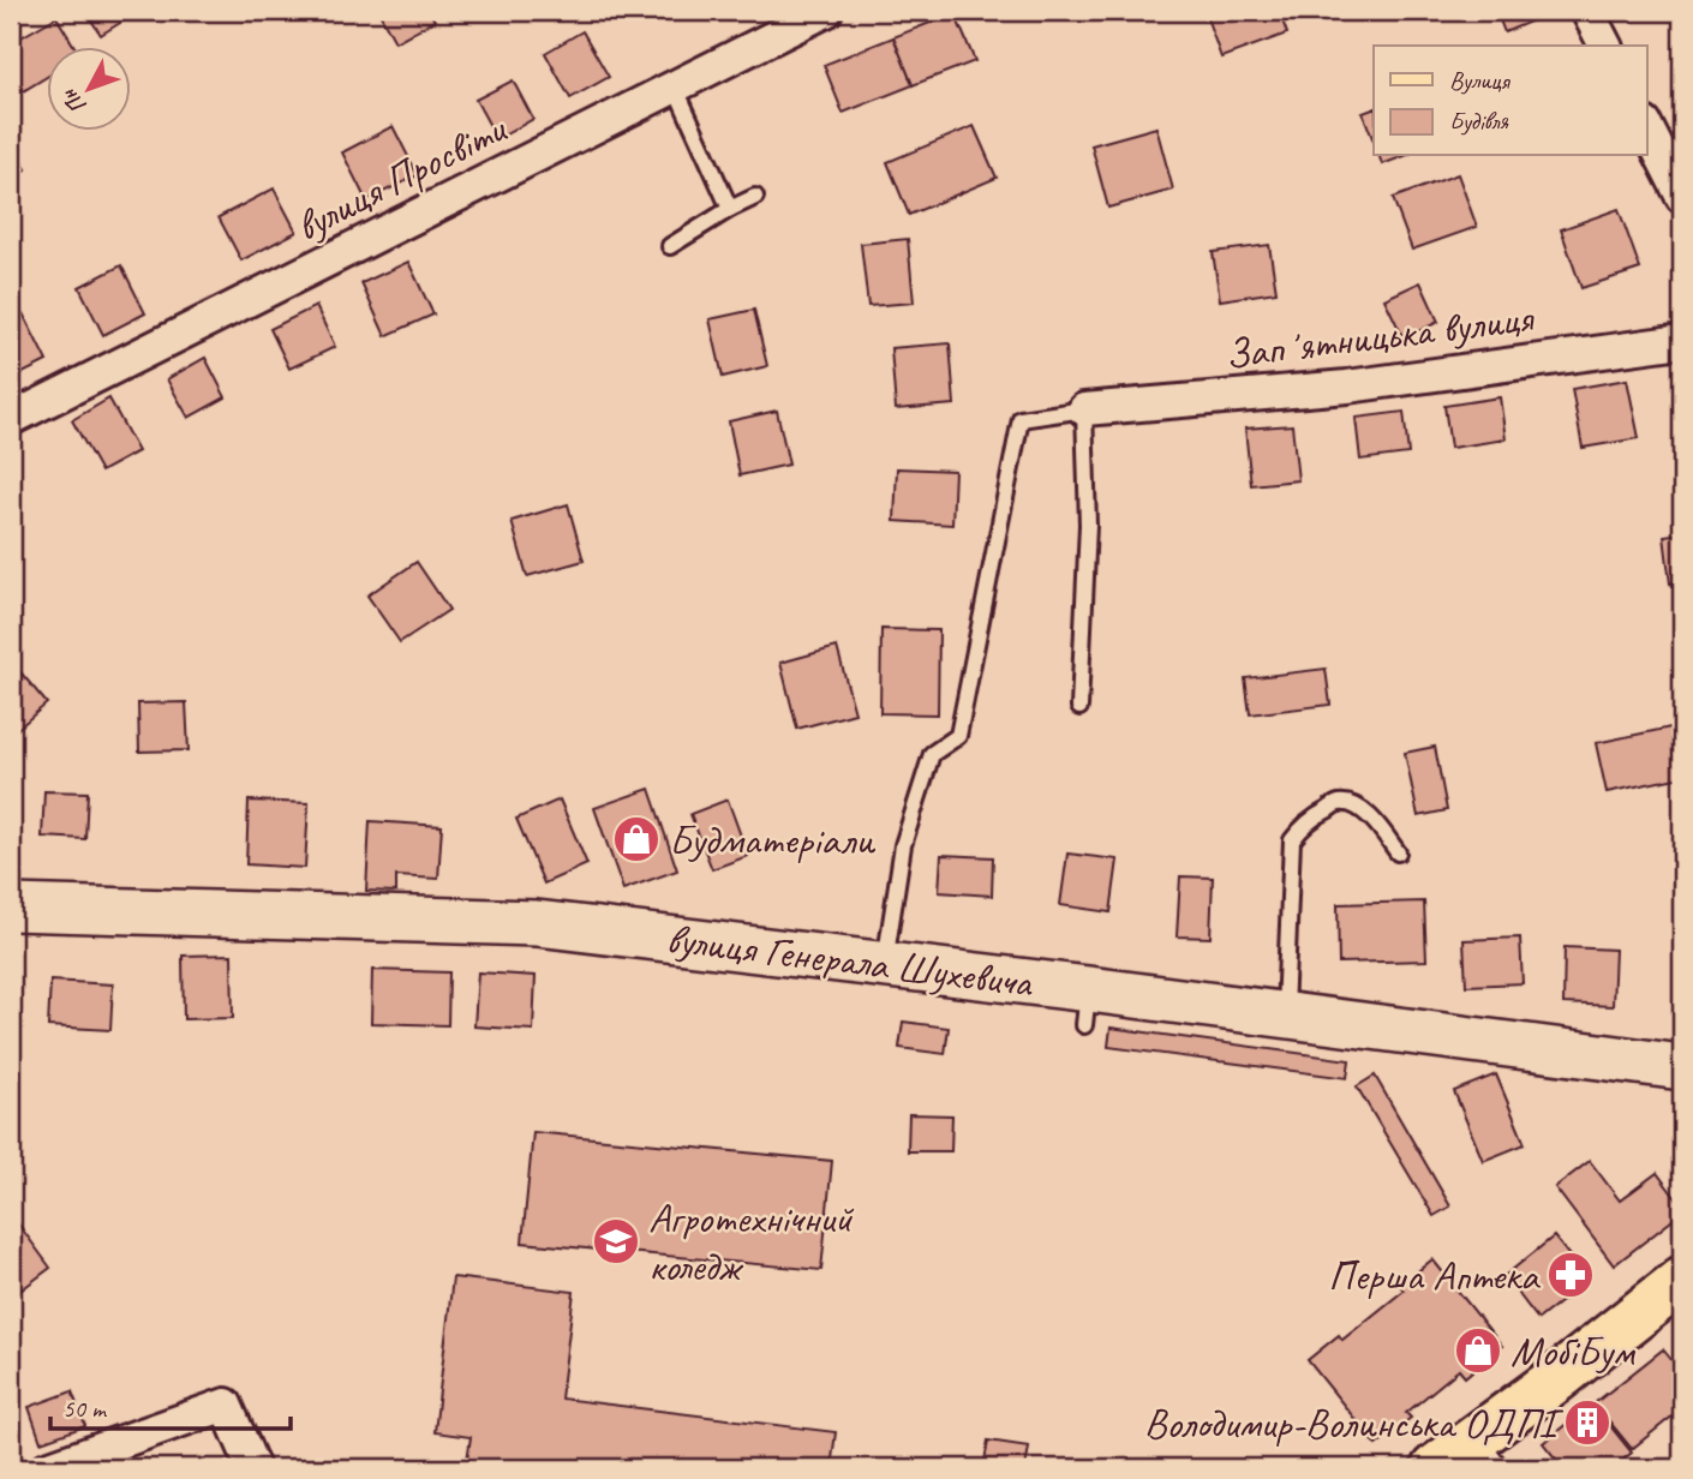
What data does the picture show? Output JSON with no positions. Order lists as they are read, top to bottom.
{
  "streets": {
    "street": ["вулиця Просвіти", "Запʼятницька вулиця", "вулиця Генерала Шухевича"]
  },
  "places": {
    "shop": ["Будматеріали", "МобіБум"],
    "school or university": ["Агротехнічний коледж"],
    "pharmacy": ["Перша Аптека"],
    "building": ["Володимир-Волинська ОДПІ"]
  },
  "legend": ["Вулиця", "Будівля"],
  "scale_bar": "50 m",
  "north": "bottom left"
}
